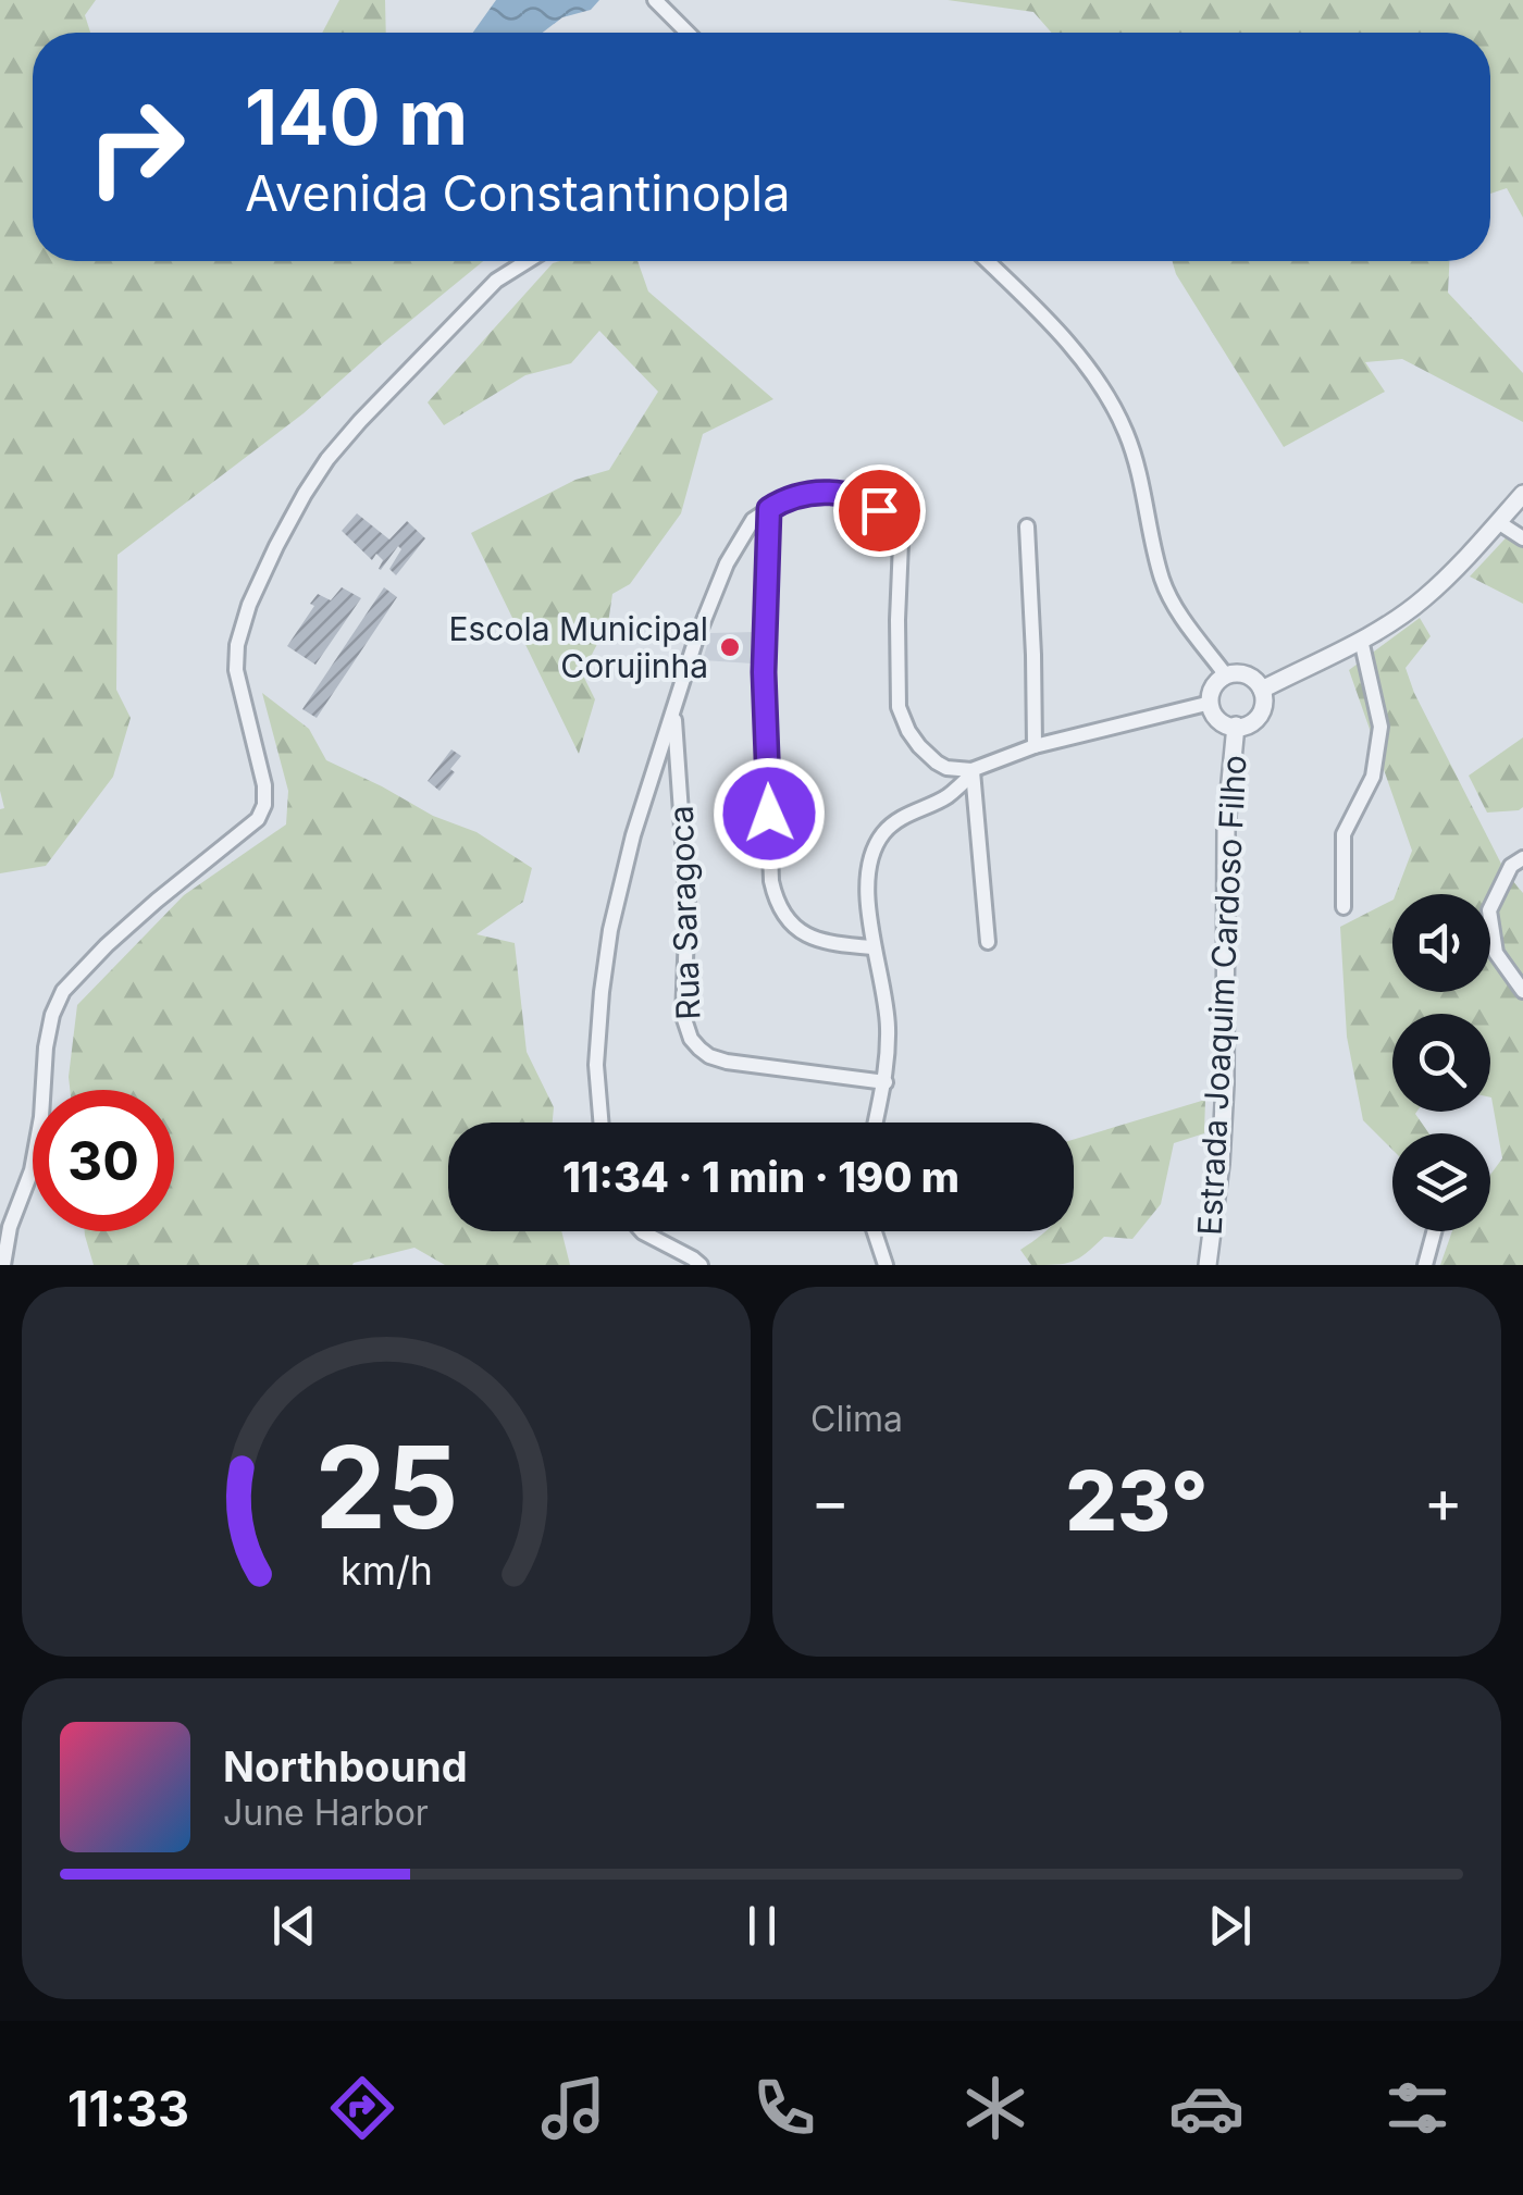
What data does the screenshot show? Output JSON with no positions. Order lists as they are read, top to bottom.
{
  "streets": {
    "street": ["Rua Saragoca", "Estrada Joaquim Cardoso Filho"]
  },
  "places": ["Escola Municipal Corujinha"],
  "page": {
    "turn": ["140 m", "Avenida Constantinopla"],
    "limit": "30",
    "trip": "11:34 · 1 min · 190 m",
    "tile": "Clima",
    "heat": ["−", "23°", "+"],
    "song": ["Northbound", "June Harbor"],
    "tabs": "11:33",
    "gauge": ["25", "km/h"]
  }
}
